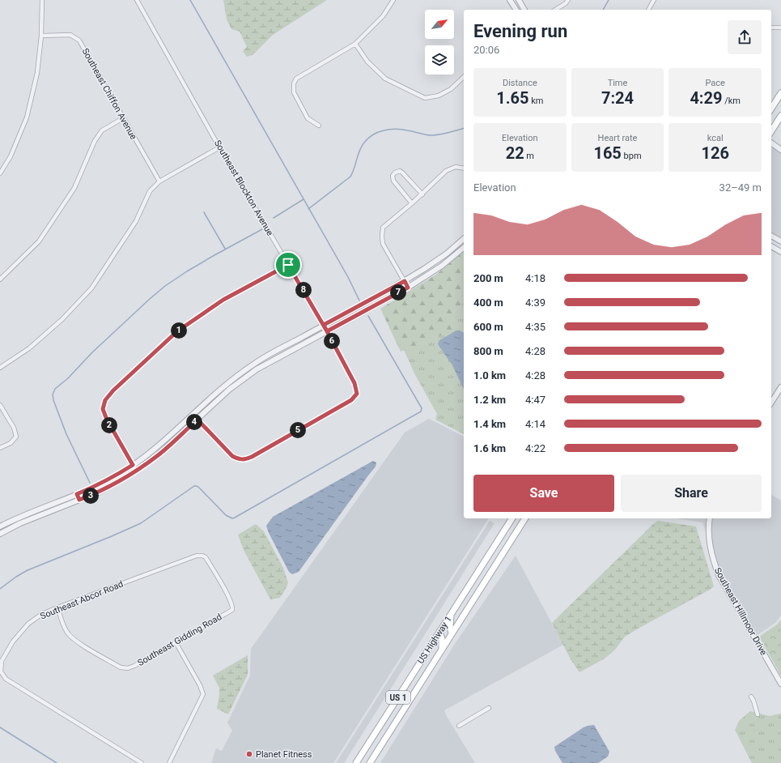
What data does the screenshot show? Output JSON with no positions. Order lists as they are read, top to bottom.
{
  "streets": {
    "main road": ["US Highway 1", "US 1"],
    "street": [
      "Southeast Chiffon Avenue",
      "Southeast Blockton Avenue",
      "Southeast Abcor Road",
      "Southeast Hillmoor Drive",
      "Southeast Gidding Road"
    ]
  },
  "crossings": [
    ["Southeast Abcor Road", "Southeast Gidding Road"]
  ],
  "places": ["Planet Fitness"],
  "north": "top right",
  "page": {
    "heading": ["Evening run", "20:06"],
    "stats": [
      ["Distance", "1.65 km"],
      ["Time", "7:24"],
      ["Pace", "4:29 /km"],
      ["Elevation", "22 m"],
      ["Heart rate", "165 bpm"],
      ["kcal", "126"]
    ],
    "chart": ["Elevation", "32–49 m"],
    "list": [
      {
        "name": "200 m",
        "note": "4:18"
      },
      {
        "name": "400 m",
        "note": "4:39"
      },
      {
        "name": "600 m",
        "note": "4:35"
      },
      {
        "name": "800 m",
        "note": "4:28"
      },
      {
        "name": "1.0 km",
        "note": "4:28"
      },
      {
        "name": "1.2 km",
        "note": "4:47"
      },
      {
        "name": "1.4 km",
        "note": "4:14"
      },
      {
        "name": "1.6 km",
        "note": "4:22"
      }
    ],
    "pins": [
      "8",
      "7",
      "1",
      "6",
      "4",
      "2",
      "5",
      "3"
    ],
    "buttons": ["Save", "Share"]
  }
}
